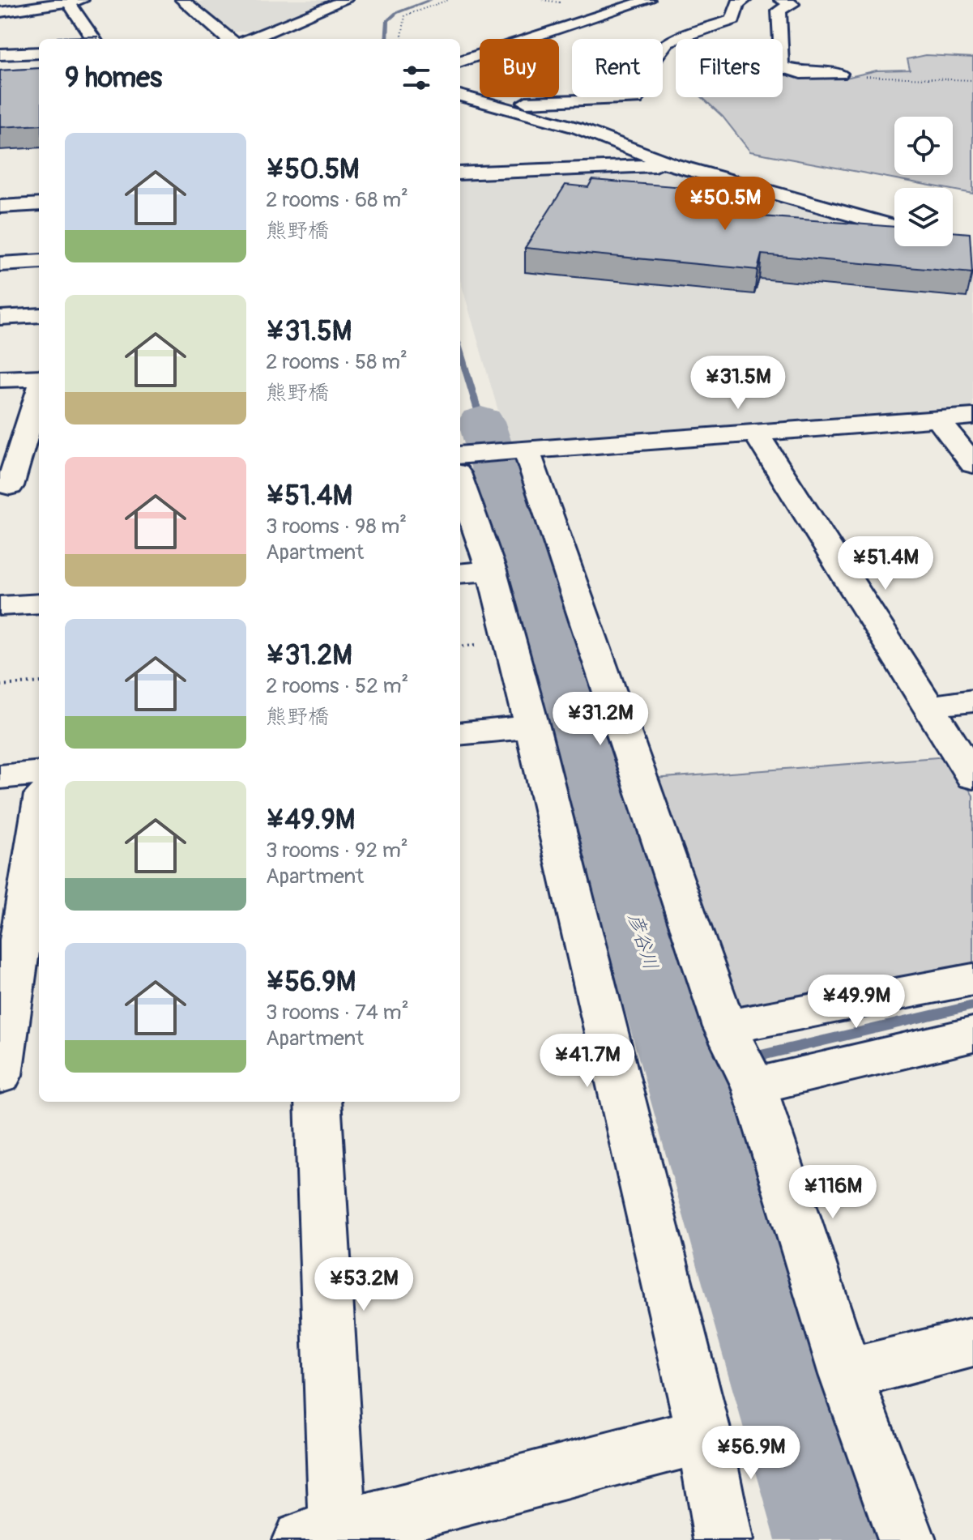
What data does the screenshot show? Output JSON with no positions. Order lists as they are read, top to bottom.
{
  "water": ["彦谷川"],
  "page": {
    "chip": ["Buy", "Rent", "Filters"],
    "heading": "9 homes",
    "list": [
      {
        "name": "¥50.5M",
        "note": "2 rooms · 68 m² · 熊野橋"
      },
      {
        "name": "¥31.5M",
        "note": "2 rooms · 58 m² · 熊野橋"
      },
      {
        "name": "¥51.4M",
        "note": "3 rooms · 98 m² · Apartment"
      },
      {
        "name": "¥31.2M",
        "note": "2 rooms · 52 m² · 熊野橋"
      },
      {
        "name": "¥49.9M",
        "note": "3 rooms · 92 m² · Apartment"
      },
      {
        "name": "¥56.9M",
        "note": "3 rooms · 74 m² · Apartment"
      }
    ],
    "price": [
      "¥50.5M",
      "¥31.5M",
      "¥51.4M",
      "¥31.2M",
      "¥49.9M",
      "¥41.7M",
      "¥116M",
      "¥53.2M",
      "¥56.9M"
    ]
  }
}
